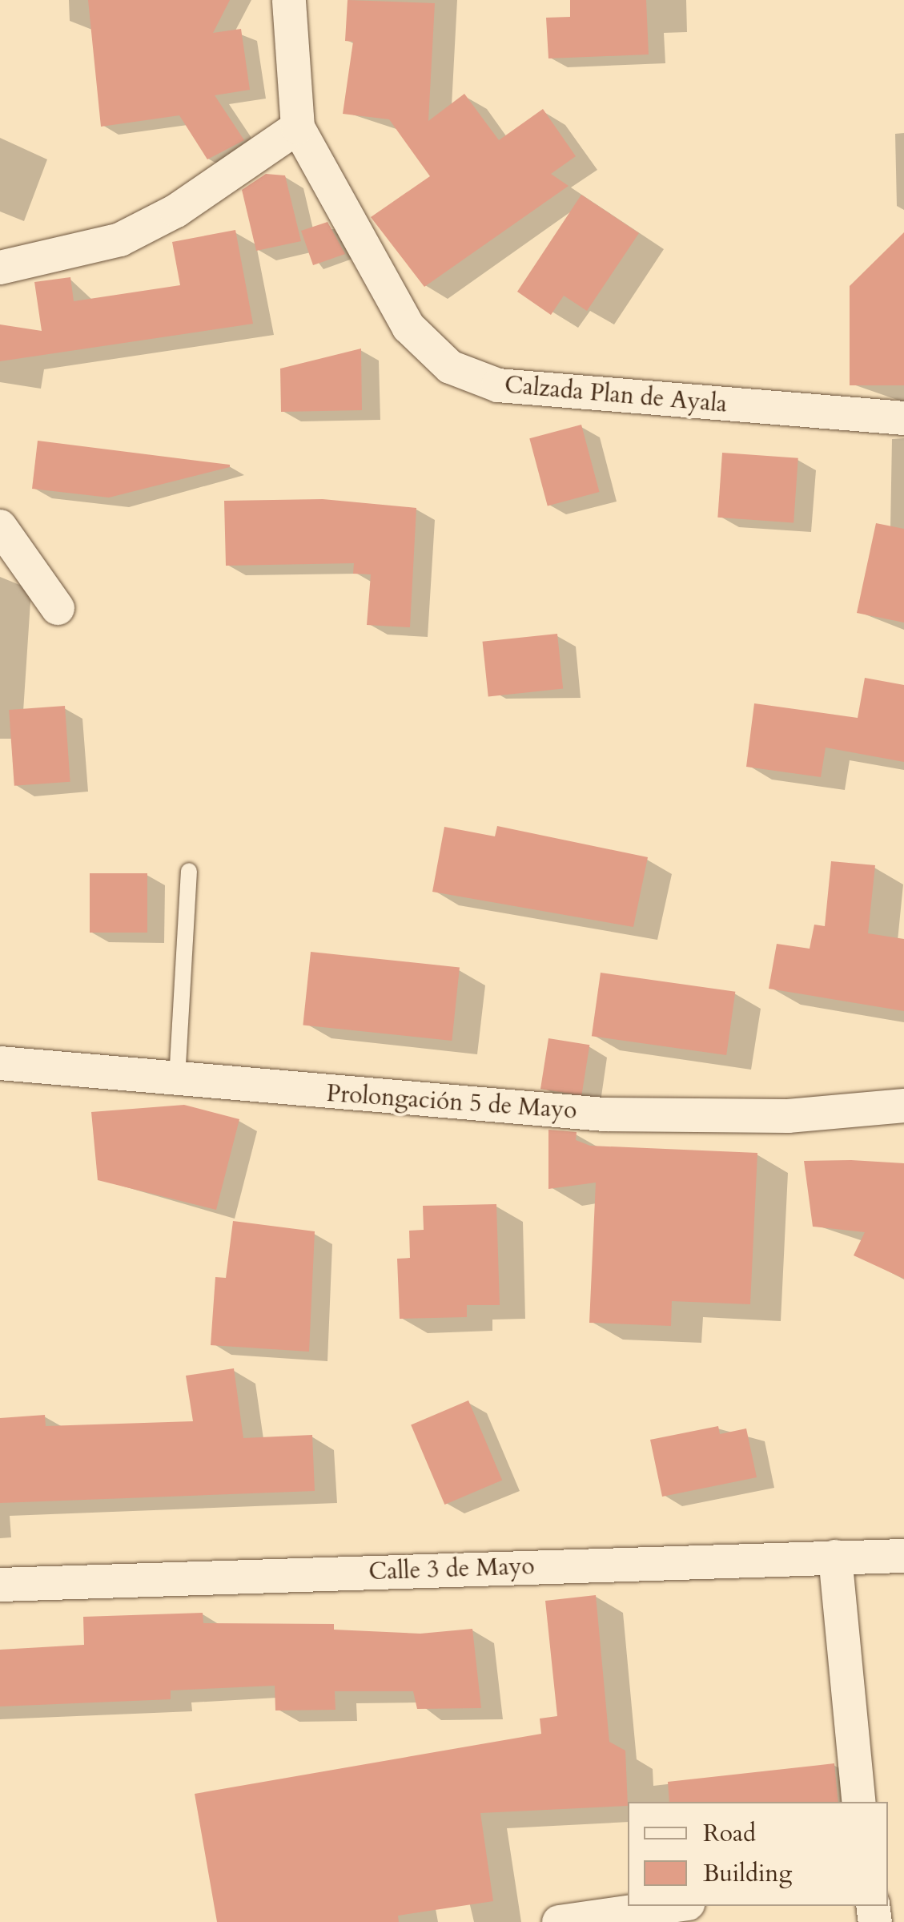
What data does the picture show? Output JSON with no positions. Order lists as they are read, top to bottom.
{
  "streets": {
    "street": ["Calzada Plan de Ayala", "Prolongación 5 de Mayo", "Calle 3 de Mayo"]
  },
  "legend": ["Road", "Building"]
}
